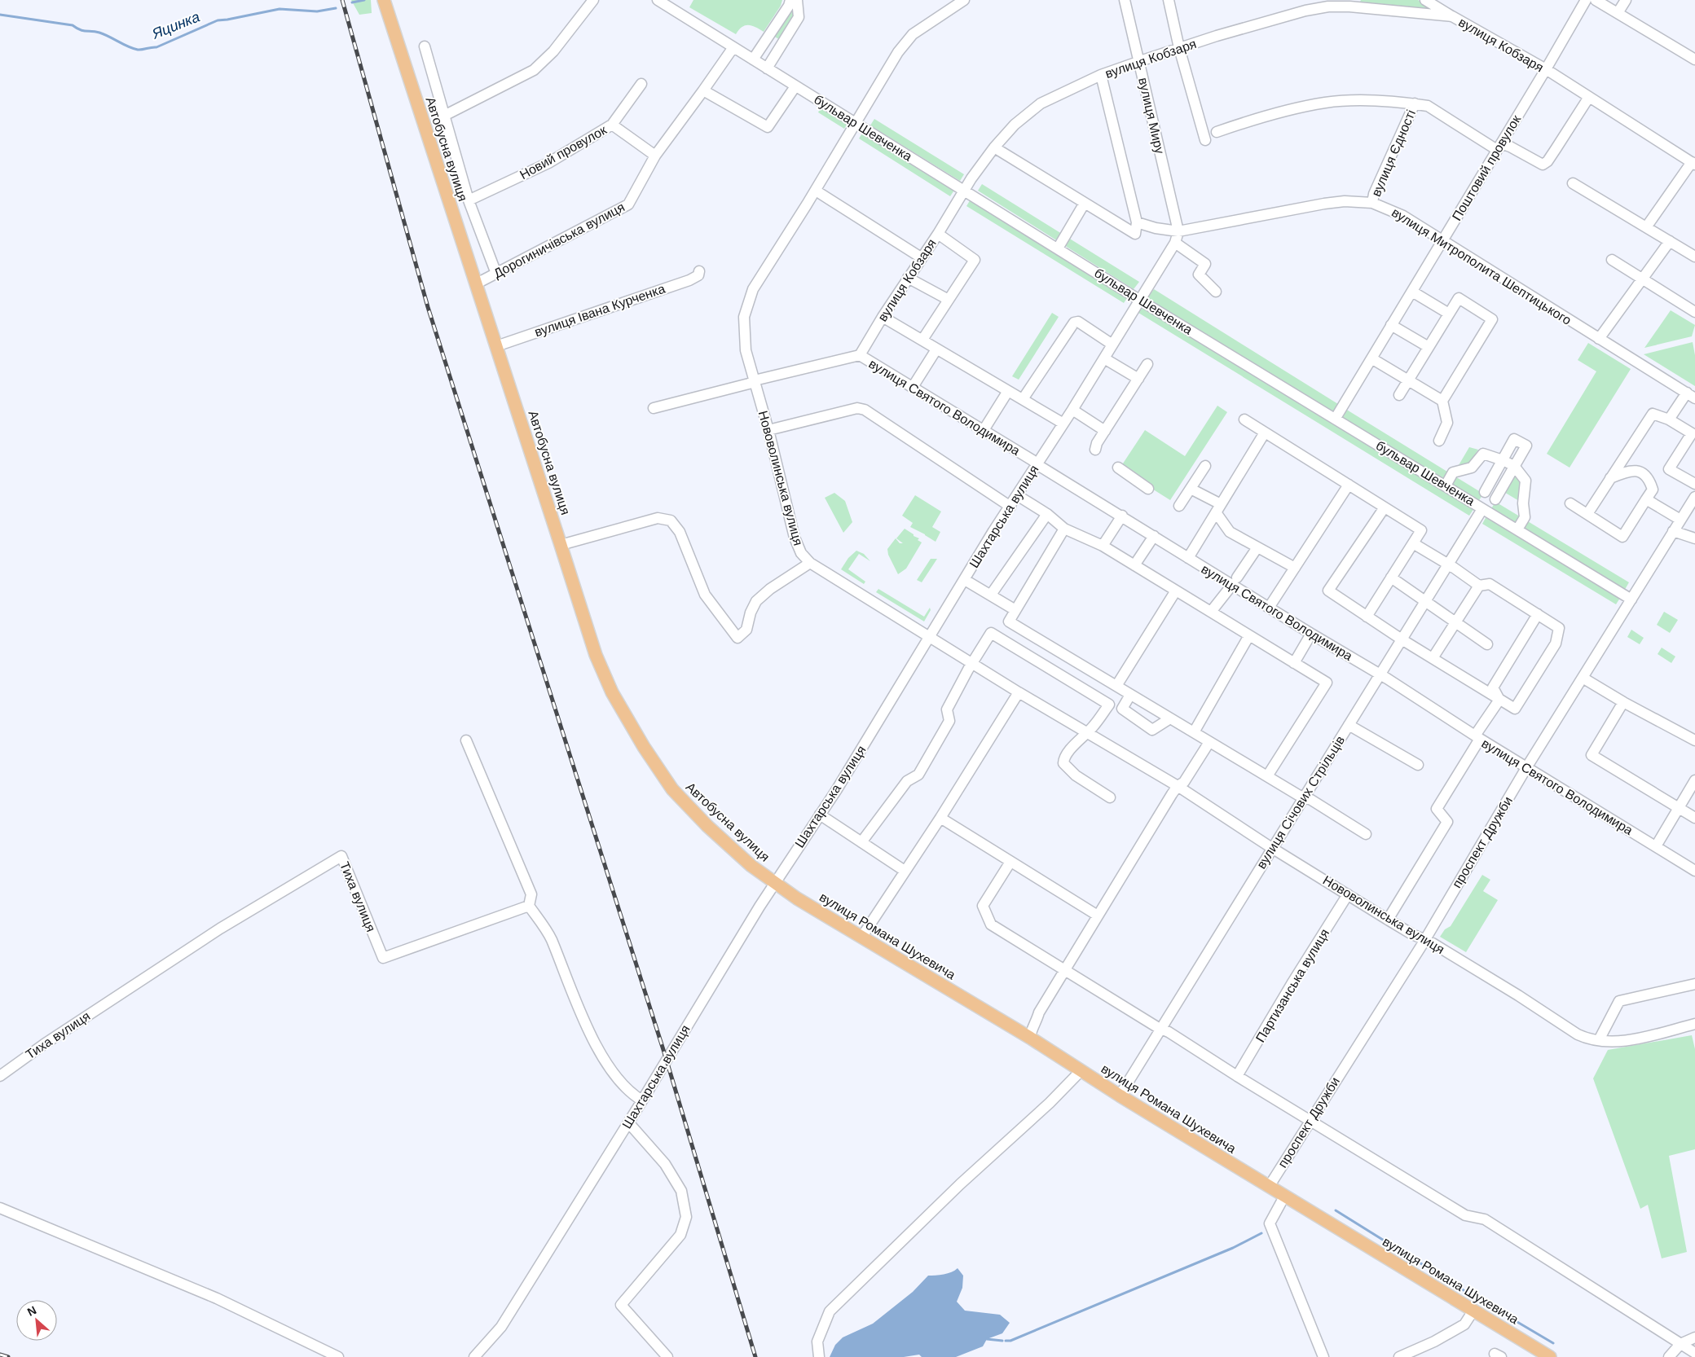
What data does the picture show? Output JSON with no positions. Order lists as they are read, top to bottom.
{
  "streets": {
    "main road": ["Автобусна вулиця", "вулиця Романа Шухевича"],
    "street": [
      "вулиця Кобзаря",
      "вулиця Миру",
      "бульвар Шевченка",
      "Новий провулок",
      "вулиця Єдності",
      "Поштовий провулок",
      "Дорогиничівська вулиця",
      "вулиця Митрополита Шептицького",
      "вулиця Івана Курченка",
      "вулиця Святого Володимира",
      "Нововолинська вулиця",
      "Шахтарська вулиця",
      "вулиця Січових Стрільців",
      "проспект Дружби",
      "Тиха вулиця",
      "Партизанська вулиця"
    ]
  },
  "crossings": [
    ["вулиця Кобзаря", "вулиця Миру"],
    ["вулиця Кобзаря", "бульвар Шевченка"],
    ["вулиця Кобзаря", "вулиця Єдності"],
    ["вулиця Кобзаря", "Поштовий провулок"],
    ["вулиця Кобзаря", "вулиця Святого Володимира"],
    ["вулиця Миру", "вулиця Митрополита Шептицького"],
    ["вулиця Миру", "Шахтарська вулиця"],
    ["бульвар Шевченка", "Поштовий провулок"],
    ["бульвар Шевченка", "Дорогиничівська вулиця"],
    ["бульвар Шевченка", "Нововолинська вулиця"],
    ["бульвар Шевченка", "Шахтарська вулиця"],
    ["бульвар Шевченка", "вулиця Січових Стрільців"],
    ["бульвар Шевченка", "проспект Дружби"],
    ["Автобусна вулиця", "Новий провулок"],
    ["Автобусна вулиця", "Дорогиничівська вулиця"],
    ["Автобусна вулиця", "вулиця Івана Курченка"],
    ["Автобусна вулиця", "Шахтарська вулиця"],
    ["Автобусна вулиця", "вулиця Романа Шухевича"],
    ["вулиця Єдності", "Поштовий провулок"],
    ["вулиця Єдності", "вулиця Митрополита Шептицького"],
    ["Поштовий провулок", "вулиця Митрополита Шептицького"],
    ["вулиця Митрополита Шептицького", "Шахтарська вулиця"],
    ["вулиця Святого Володимира", "Шахтарська вулиця"],
    ["вулиця Святого Володимира", "вулиця Січових Стрільців"],
    ["вулиця Святого Володимира", "проспект Дружби"],
    ["Нововолинська вулиця", "Шахтарська вулиця"],
    ["Нововолинська вулиця", "вулиця Січових Стрільців"],
    ["Нововолинська вулиця", "проспект Дружби"],
    ["Нововолинська вулиця", "Партизанська вулиця"],
    ["Шахтарська вулиця", "вулиця Романа Шухевича"],
    ["вулиця Січових Стрільців", "вулиця Романа Шухевича"],
    ["проспект Дружби", "вулиця Романа Шухевича"]
  ],
  "water": ["Яцинка"],
  "north": "top left"
}
